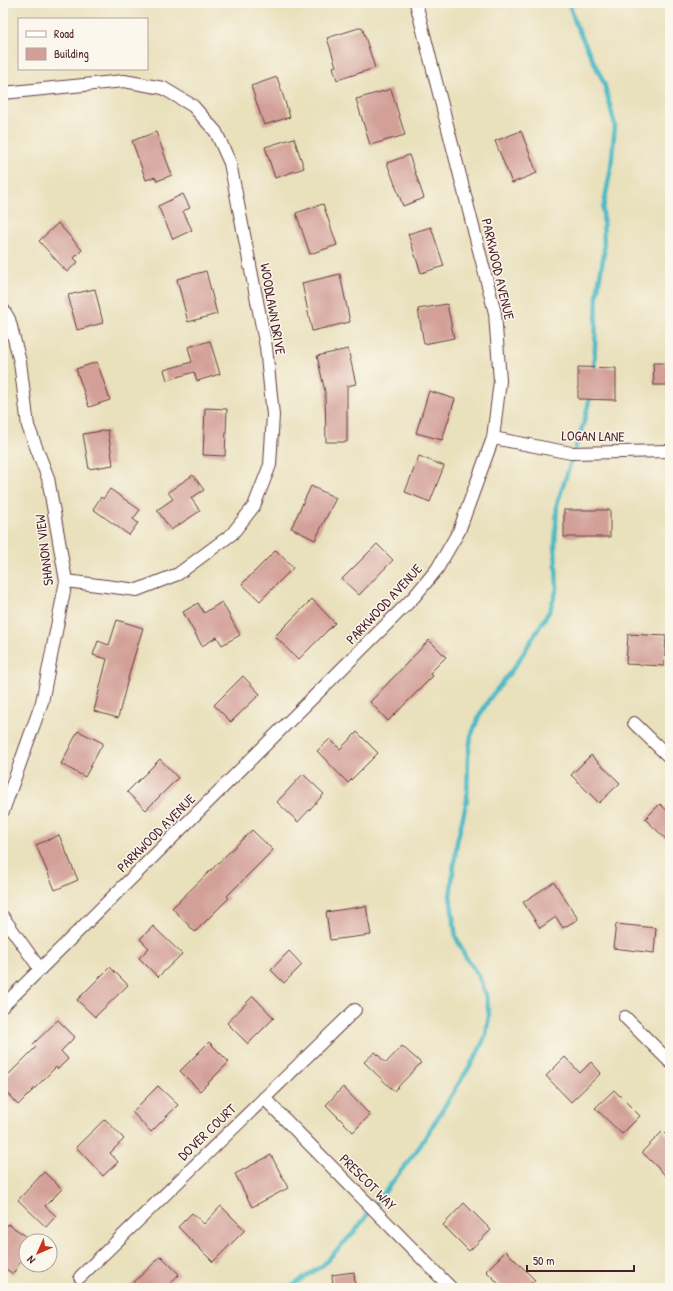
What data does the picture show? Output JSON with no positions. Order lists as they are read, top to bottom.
{
  "streets": {
    "street": [
      "PARKWOOD AVENUE",
      "WOODLAWN DRIVE",
      "LOGAN LANE",
      "SHANON VIEW",
      "DOVER COURT",
      "PRESCOT WAY"
    ]
  },
  "crossings": [
    ["PARKWOOD AVENUE", "LOGAN LANE"],
    ["WOODLAWN DRIVE", "SHANON VIEW"],
    ["DOVER COURT", "PRESCOT WAY"]
  ],
  "legend": ["Road", "Building"],
  "scale_bar": "50 m",
  "north": "bottom left"
}
